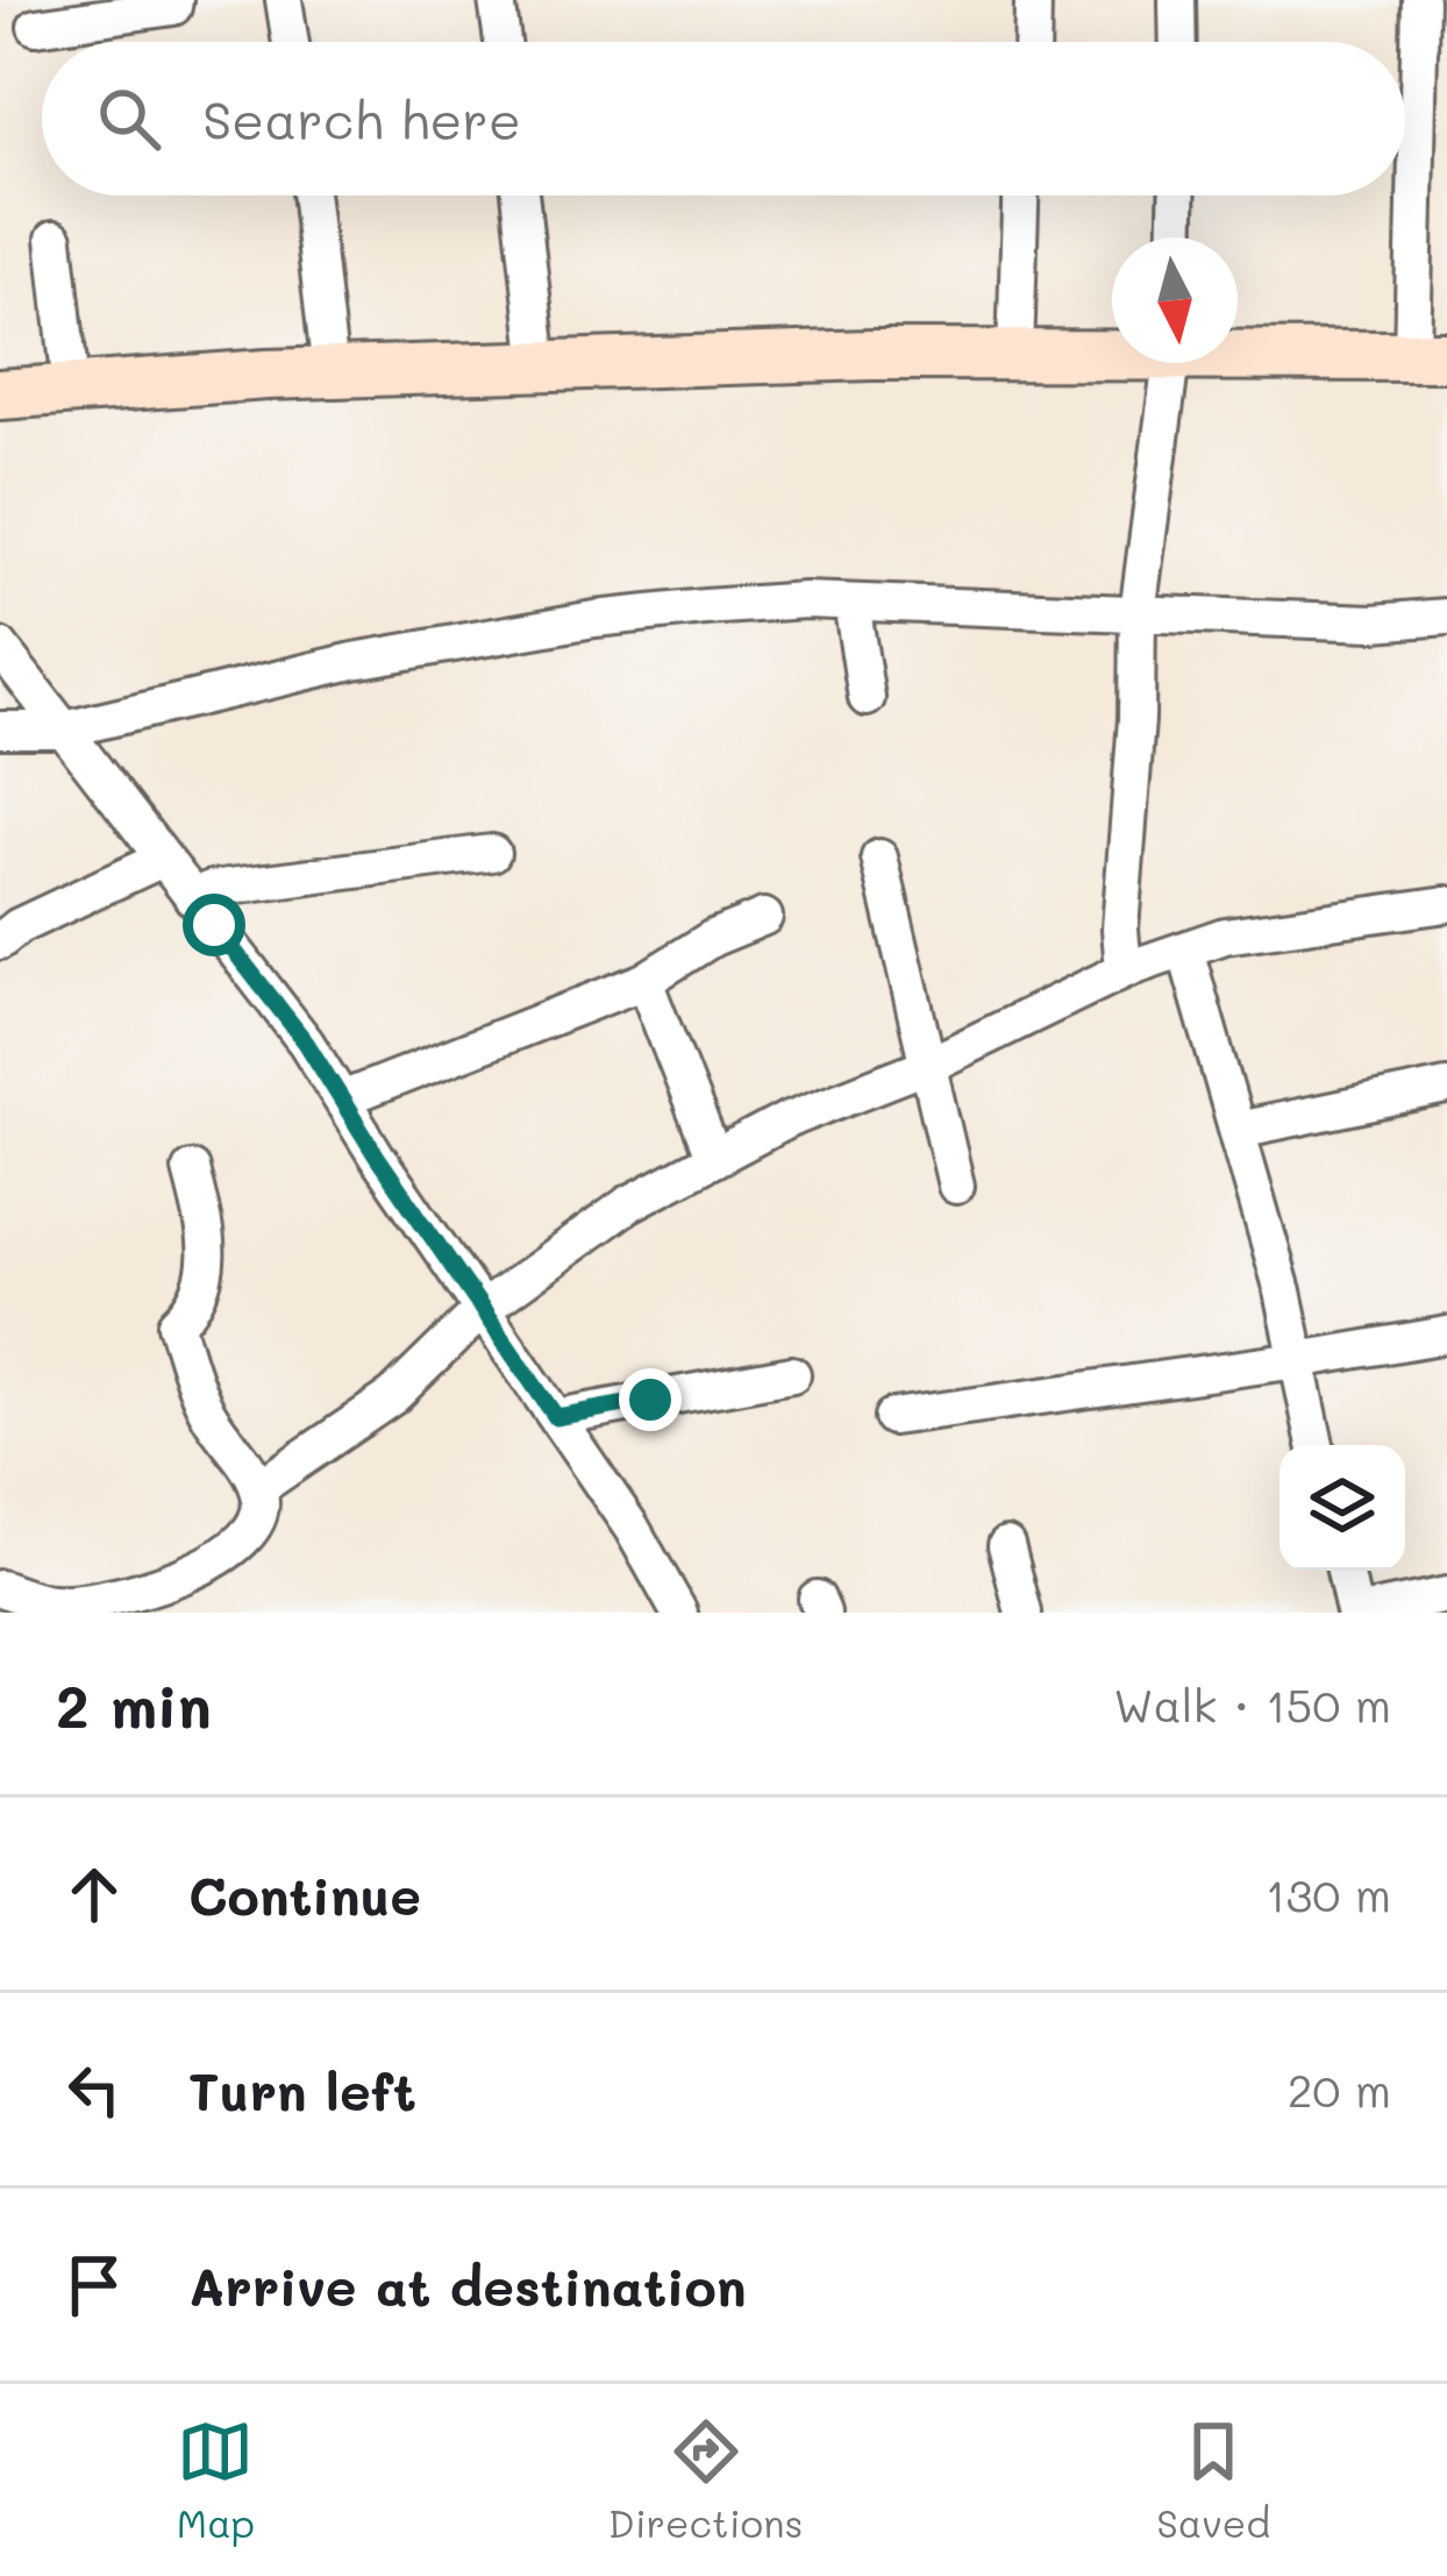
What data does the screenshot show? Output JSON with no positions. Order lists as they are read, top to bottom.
{
  "north": "bottom",
  "page": {
    "search": "Search here",
    "heading": ["2 min", "Walk · 150 m"],
    "list": [
      ["Continue", "130 m"],
      ["Turn left", "20 m"],
      "Arrive at destination"
    ],
    "nav": ["Map", "Directions", "Saved"]
  }
}
